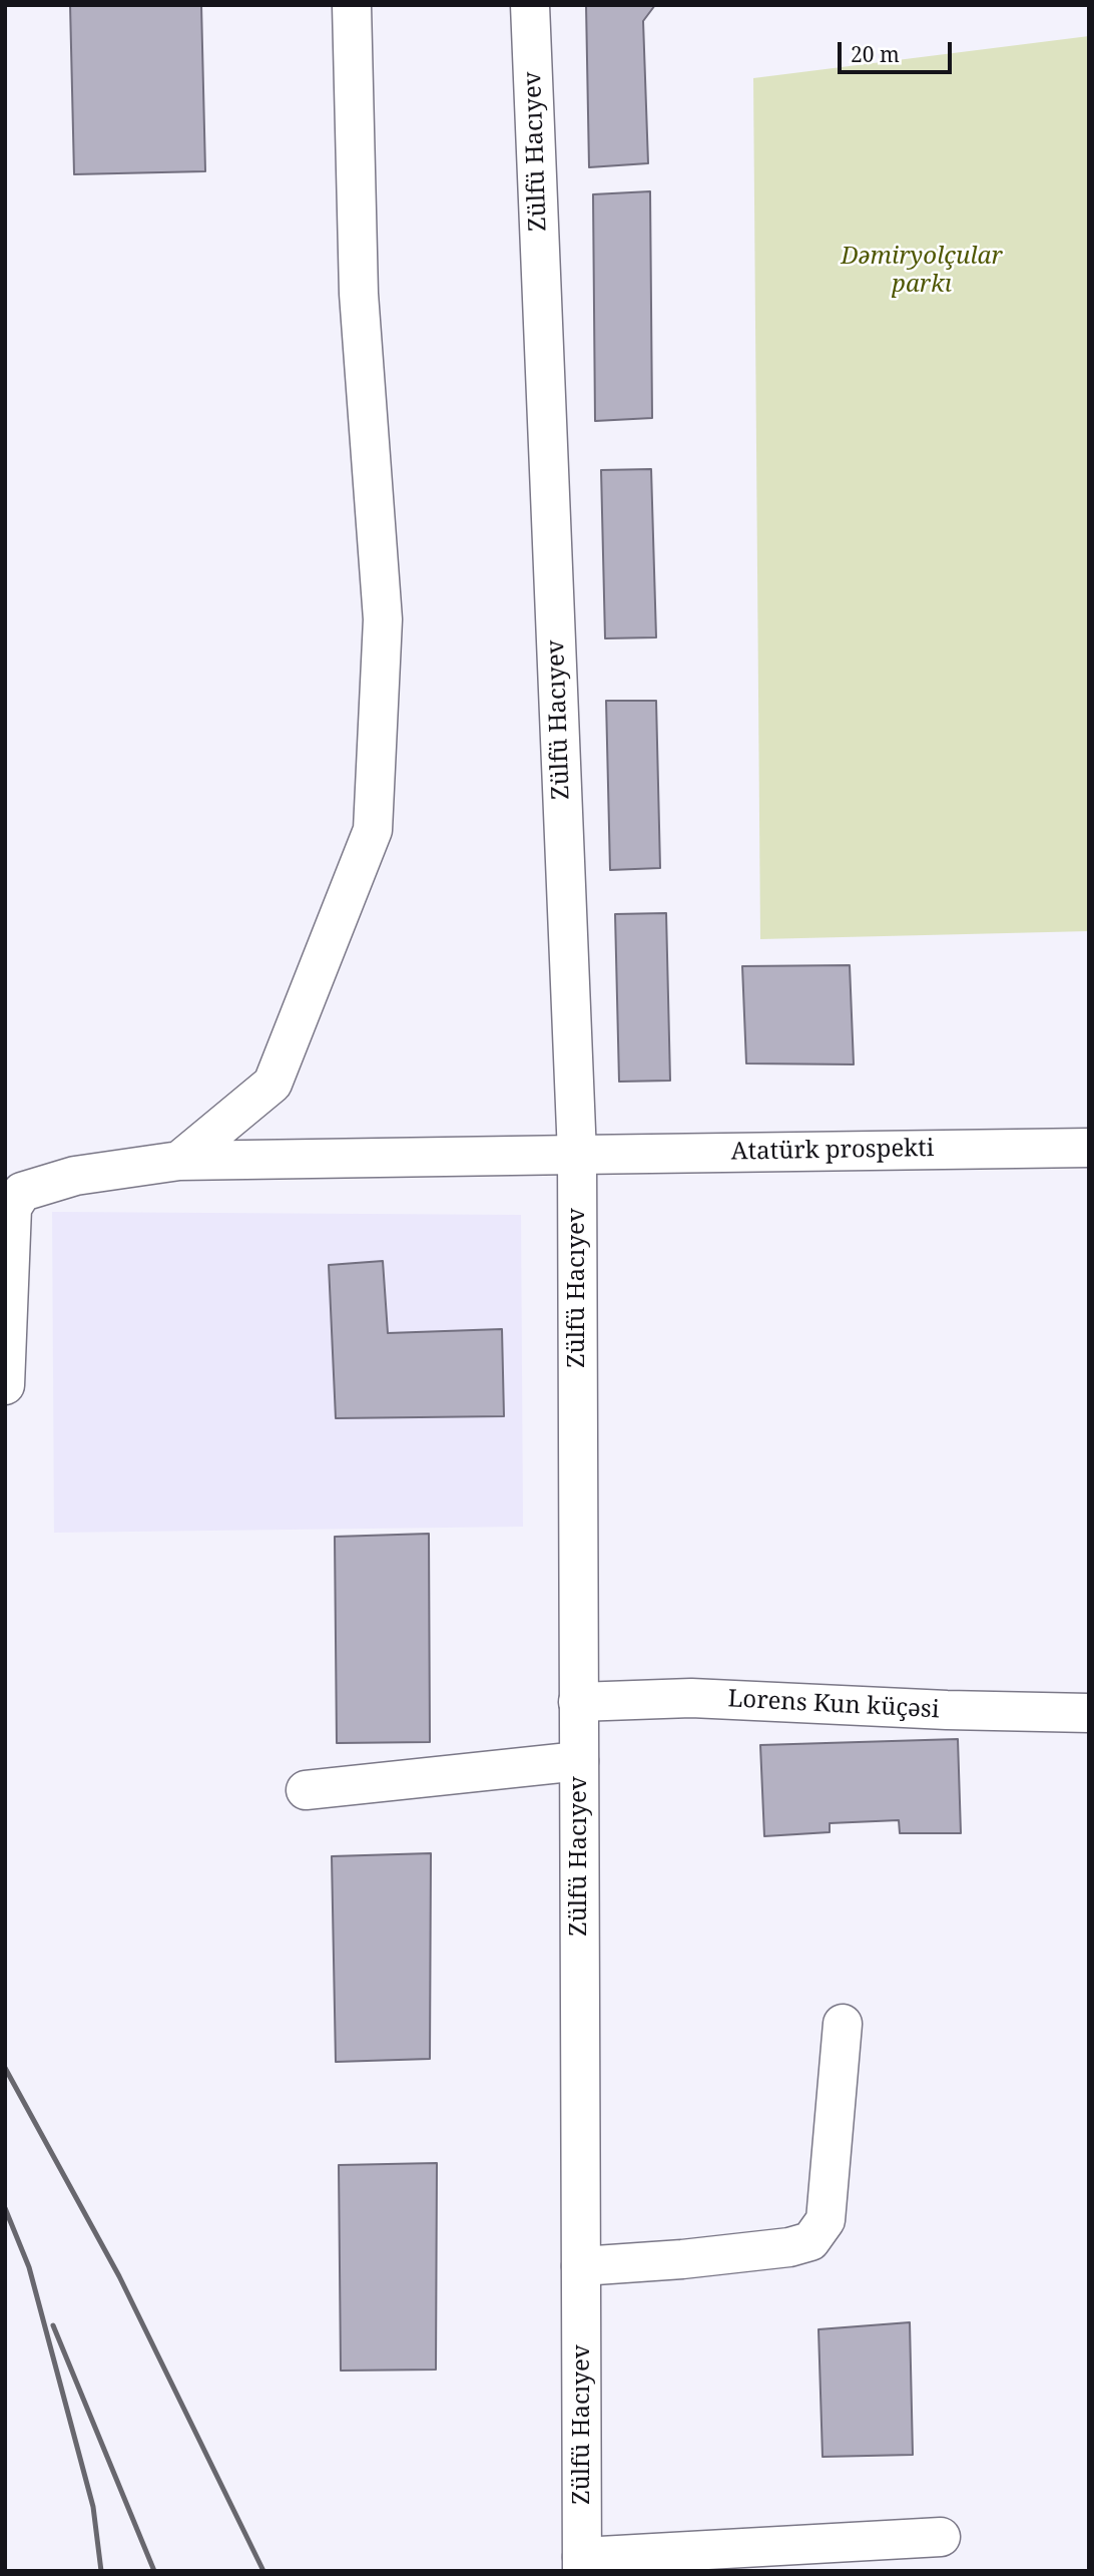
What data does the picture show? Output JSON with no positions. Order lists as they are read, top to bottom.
{
  "streets": {
    "main road": ["Zülfü Hacıyev", "Atatürk prospekti", "Lorens Kun küçəsi"]
  },
  "crossings": [
    ["Zülfü Hacıyev", "Atatürk prospekti"],
    ["Zülfü Hacıyev", "Lorens Kun küçəsi"]
  ],
  "parks": ["Dəmiryolçular parkı"],
  "scale_bar": "20 m"
}
